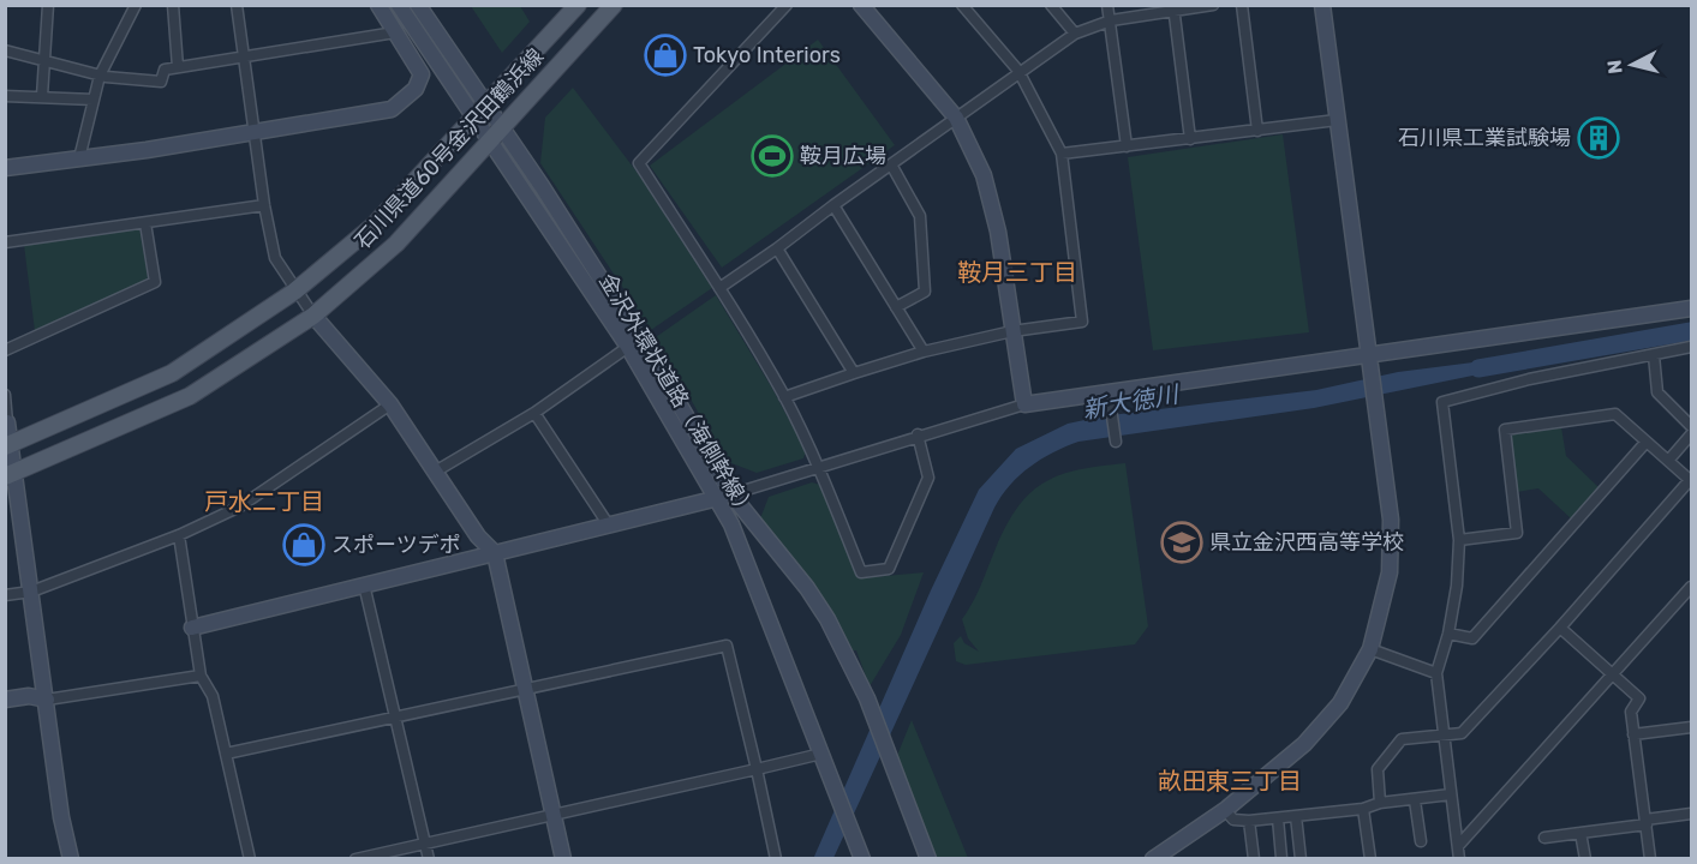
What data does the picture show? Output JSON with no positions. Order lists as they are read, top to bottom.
{
  "streets": {
    "main road": ["石川県道60号金沢田鶴浜線"],
    "street": ["金沢外環状道路（海側幹線）"]
  },
  "crossings": [
    ["石川県道60号金沢田鶴浜線", "金沢外環状道路（海側幹線）"]
  ],
  "districts": ["鞍月三丁目", "戸水二丁目", "畝田東三丁目"],
  "water": ["新大徳川"],
  "places": {
    "shop": ["Tokyo Interiors", "スポーツデポ"],
    "building": ["石川県工業試験場"],
    "sports": ["鞍月広場"],
    "school or university": ["県立金沢西高等学校"]
  },
  "north": "left"
}
